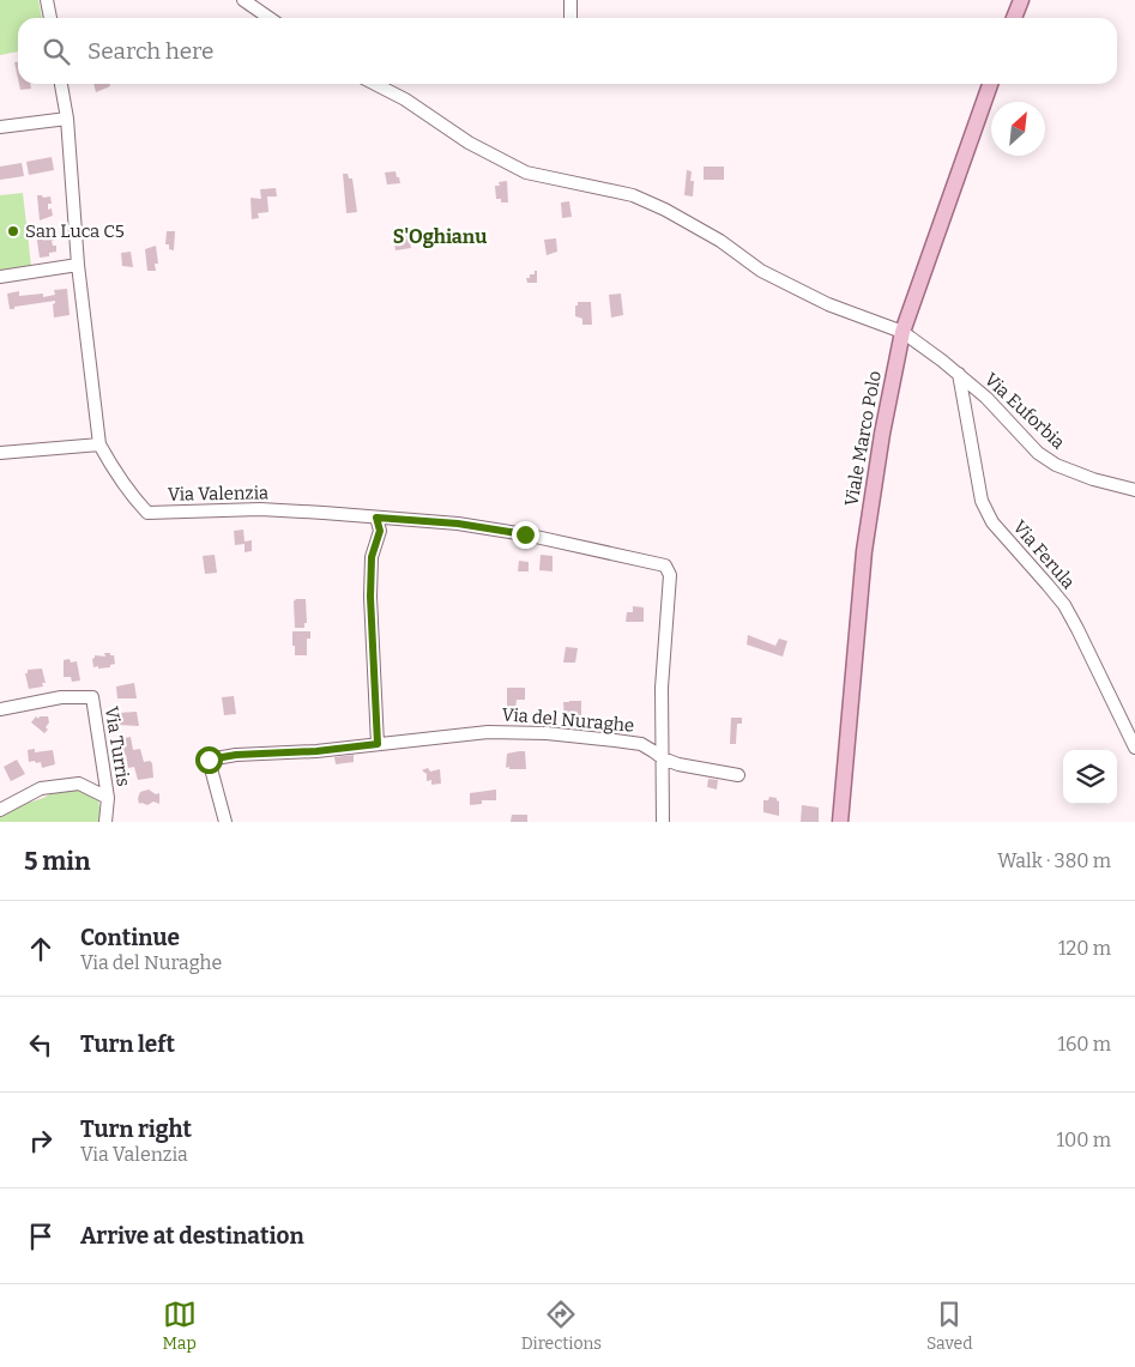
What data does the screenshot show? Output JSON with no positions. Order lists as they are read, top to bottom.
{
  "streets": {
    "main road": ["Viale Marco Polo"],
    "street": [
      "Via Euforbia",
      "Via Valenzia",
      "Via Ferula",
      "Via del Nuraghe",
      "Via Turris"
    ]
  },
  "crossings": [
    ["Via Euforbia", "Viale Marco Polo"],
    ["Via Euforbia", "Via Ferula"],
    ["Via Valenzia", "Via del Nuraghe"]
  ],
  "districts": ["S'Oghianu"],
  "places": ["San Luca C5"],
  "north": "top right",
  "page": {
    "search": "Search here",
    "heading": ["5 min", "Walk · 380 m"],
    "list": [
      ["Continue", "Via del Nuraghe", "120 m"],
      ["Turn left", "160 m"],
      ["Turn right", "Via Valenzia", "100 m"],
      "Arrive at destination"
    ],
    "nav": ["Map", "Directions", "Saved"]
  }
}
